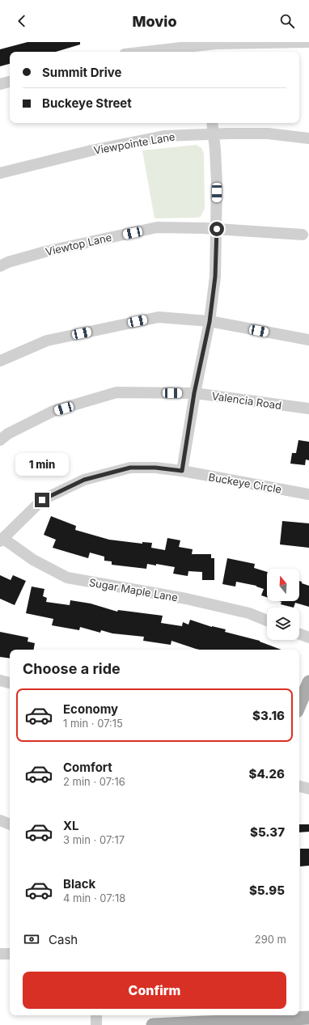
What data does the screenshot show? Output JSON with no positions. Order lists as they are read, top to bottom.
{
  "streets": {
    "street": [
      "Viewpointe Lane",
      "Viewtop Lane",
      "Valencia Road",
      "Buckeye Circle",
      "Sugar Maple Lane"
    ]
  },
  "crossings": [
    ["Buckeye Circle", "Sugar Maple Lane"]
  ],
  "north": "top",
  "page": {
    "header": "Movio",
    "banner": ["Summit Drive", "Buckeye Street"],
    "bubble": "1 min",
    "heading": "Choose a ride",
    "list": [
      {
        "name": "Economy",
        "note": "1 min · 07:15",
        "value": "$3.16"
      },
      {
        "name": "Comfort",
        "note": "2 min · 07:16",
        "value": "$4.26"
      },
      {
        "name": "XL",
        "note": "3 min · 07:17",
        "value": "$5.37"
      },
      {
        "name": "Black",
        "note": "4 min · 07:18",
        "value": "$5.95"
      }
    ],
    "pay": ["Cash", "290 m"],
    "buttons": "Confirm"
  }
}
